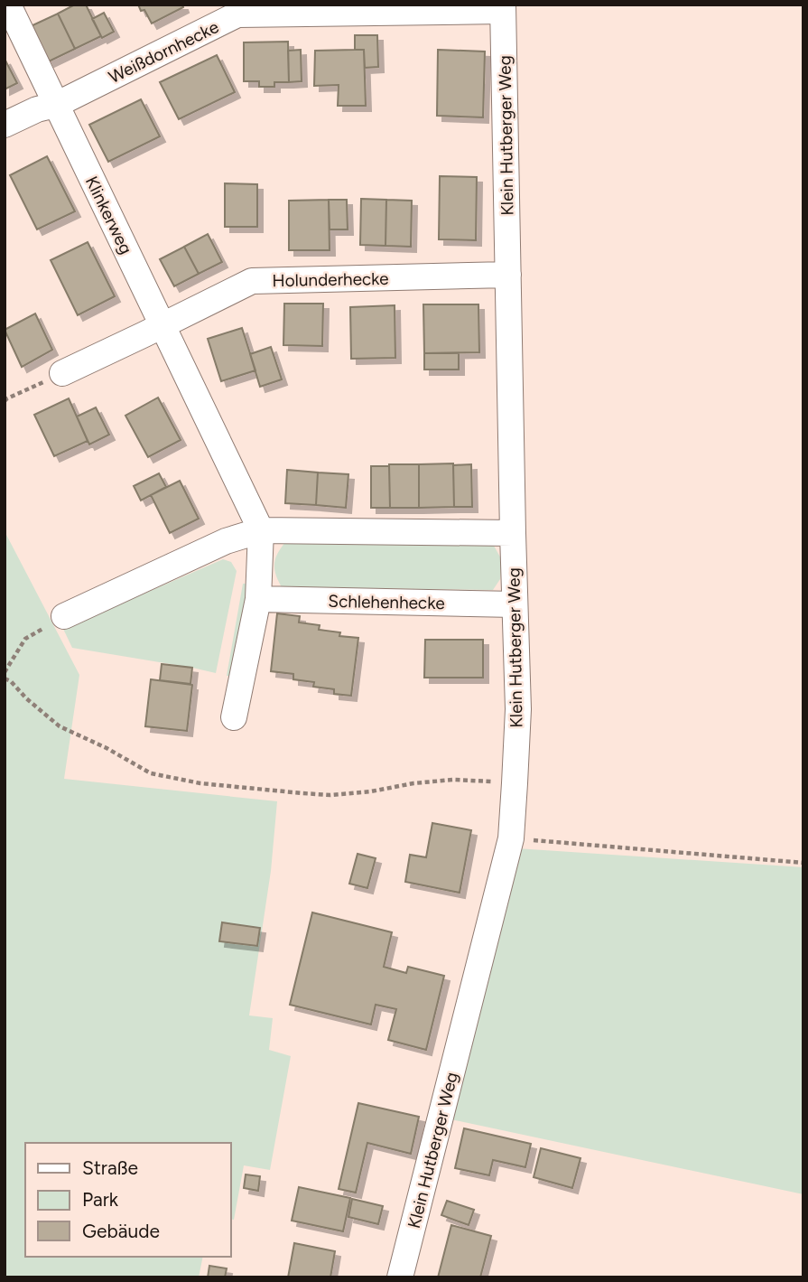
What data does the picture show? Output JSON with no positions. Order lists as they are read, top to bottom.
{
  "streets": {
    "street": [
      "Weißdornhecke",
      "Klein Hutberger Weg",
      "Klinkerweg",
      "Holunderhecke",
      "Schlehenhecke"
    ]
  },
  "crossings": [
    ["Weißdornhecke", "Klein Hutberger Weg"],
    ["Weißdornhecke", "Klinkerweg"],
    ["Klein Hutberger Weg", "Holunderhecke"],
    ["Klein Hutberger Weg", "Schlehenhecke"],
    ["Klinkerweg", "Holunderhecke"],
    ["Klinkerweg", "Schlehenhecke"]
  ],
  "legend": ["Straße", "Park", "Gebäude"]
}
